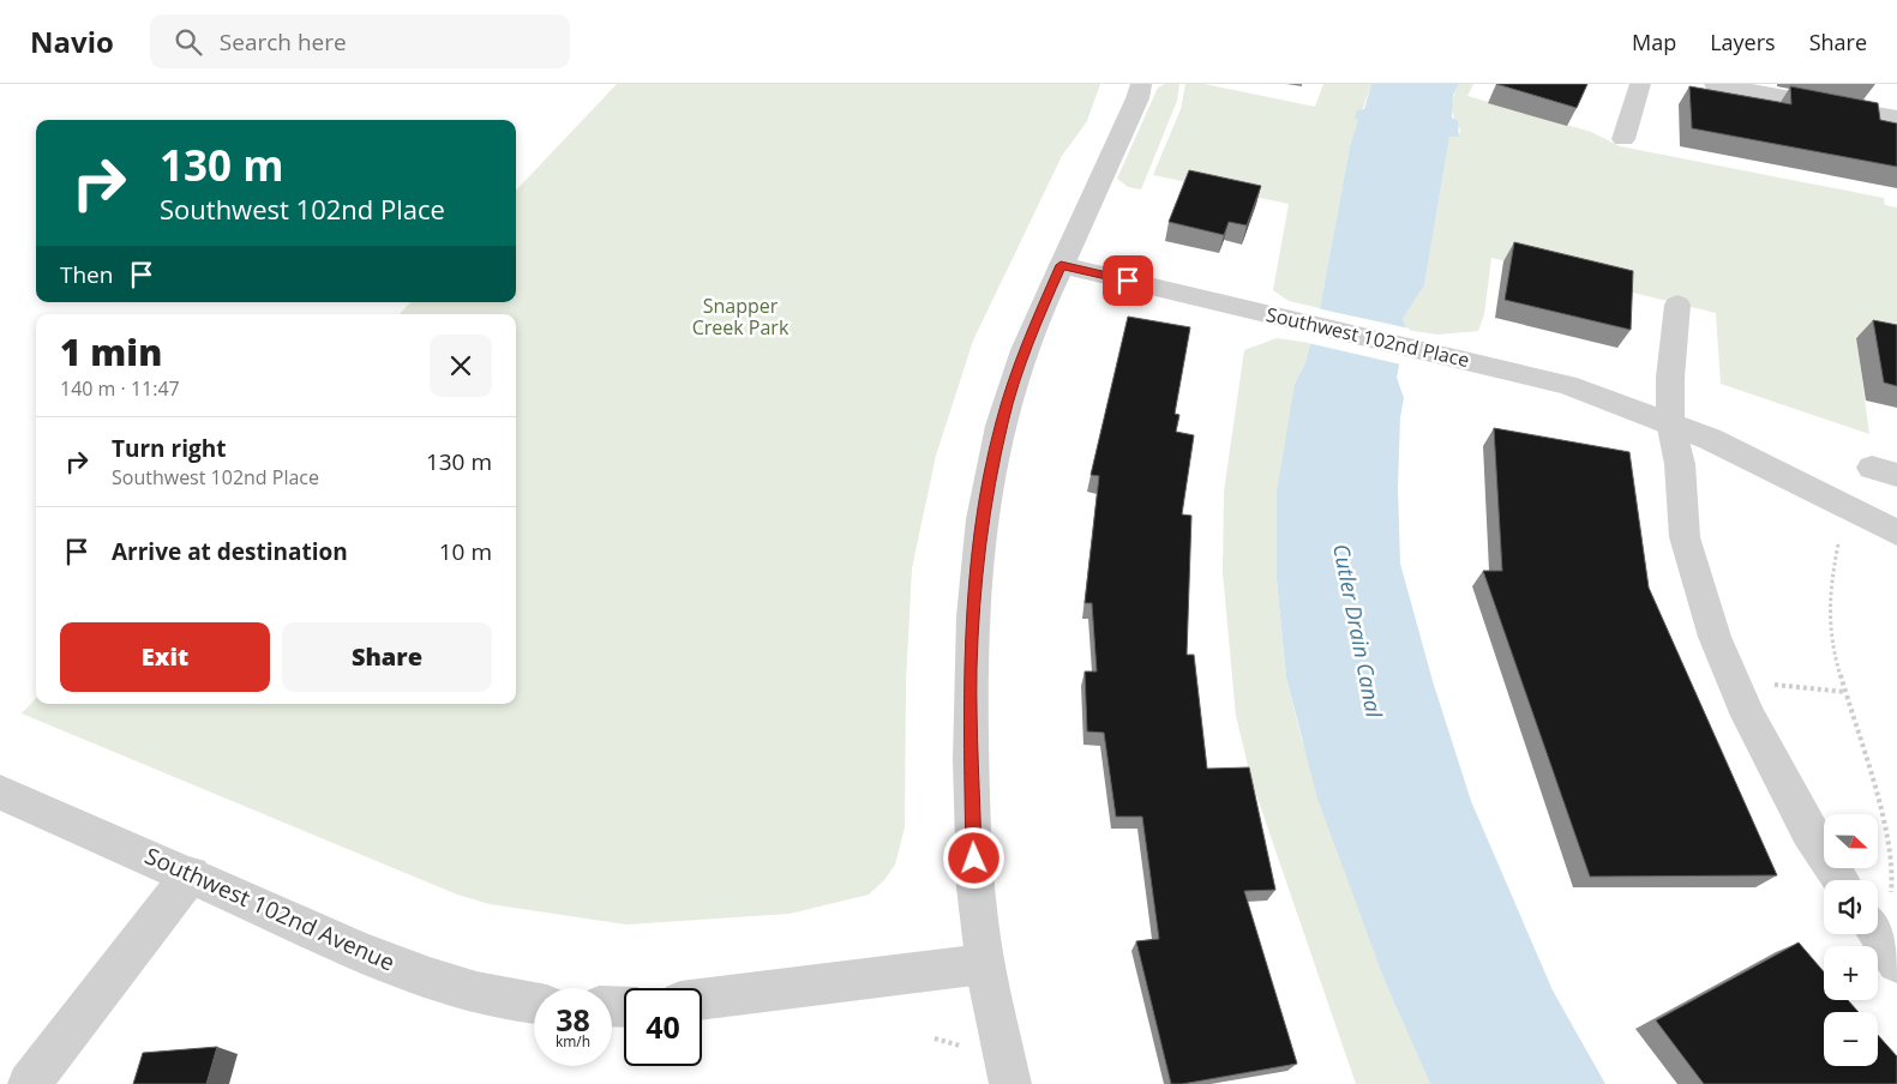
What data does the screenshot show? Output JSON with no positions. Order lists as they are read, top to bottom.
{
  "streets": {
    "street": ["Southwest 102nd Place", "Southwest 102nd Avenue"]
  },
  "water": ["Cutler Drain Canal"],
  "parks": ["Snapper Creek Park"],
  "north": "right",
  "page": {
    "header": "Navio",
    "search": "Search here",
    "nav": ["Map", "Layers", "Share"],
    "turn": ["130 m", "Southwest 102nd Place"],
    "then": "Then",
    "heading": ["1 min", "140 m · 11:47"],
    "list": [
      {
        "name": "Turn right",
        "note": "Southwest 102nd Place",
        "value": "130 m"
      },
      {
        "name": "Arrive at destination",
        "value": "10 m"
      }
    ],
    "buttons": ["Exit", "Share"],
    "map_buttons": ["+", "−"],
    "speed": "38 km/h",
    "limit": "40"
  }
}
